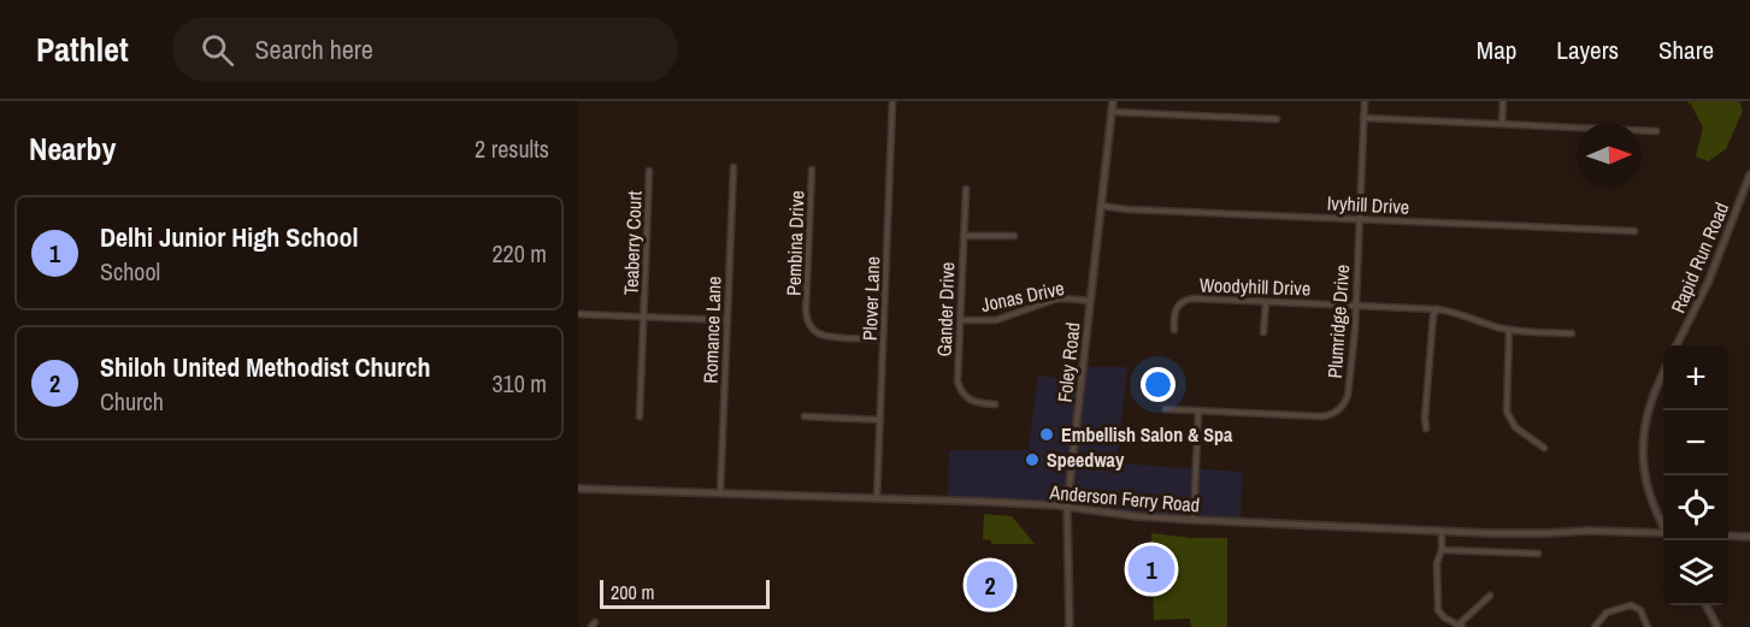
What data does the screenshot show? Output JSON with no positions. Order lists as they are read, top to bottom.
{
  "streets": {
    "street": [
      "Ivyhill Drive",
      "Teaberry Court",
      "Pembina Drive",
      "Rapid Run Road",
      "Woodyhill Drive",
      "Jonas Drive",
      "Plover Lane",
      "Gander Drive",
      "Plumridge Drive",
      "Romance Lane",
      "Foley Road",
      "Anderson Ferry Road"
    ]
  },
  "crossings": [
    ["Ivyhill Drive", "Plumridge Drive"],
    ["Ivyhill Drive", "Foley Road"],
    ["Pembina Drive", "Plover Lane"],
    ["Woodyhill Drive", "Plumridge Drive"],
    ["Jonas Drive", "Gander Drive"],
    ["Jonas Drive", "Foley Road"],
    ["Plover Lane", "Anderson Ferry Road"],
    ["Romance Lane", "Anderson Ferry Road"],
    ["Foley Road", "Anderson Ferry Road"]
  ],
  "places": ["Embellish Salon & Spa", "Speedway"],
  "scale_bar": "200 m",
  "north": "right",
  "page": {
    "header": "Pathlet",
    "search": "Search here",
    "nav": ["Map", "Layers", "Share"],
    "heading": ["Nearby", "2 results"],
    "list": [
      {
        "mark": "1",
        "name": "Delhi Junior High School",
        "note": "School",
        "value": "220 m"
      },
      {
        "mark": "2",
        "name": "Shiloh United Methodist Church",
        "note": "Church",
        "value": "310 m"
      }
    ],
    "map_buttons": ["+", "−"],
    "pins": ["1", "2"],
    "scale": "200 m"
  }
}
